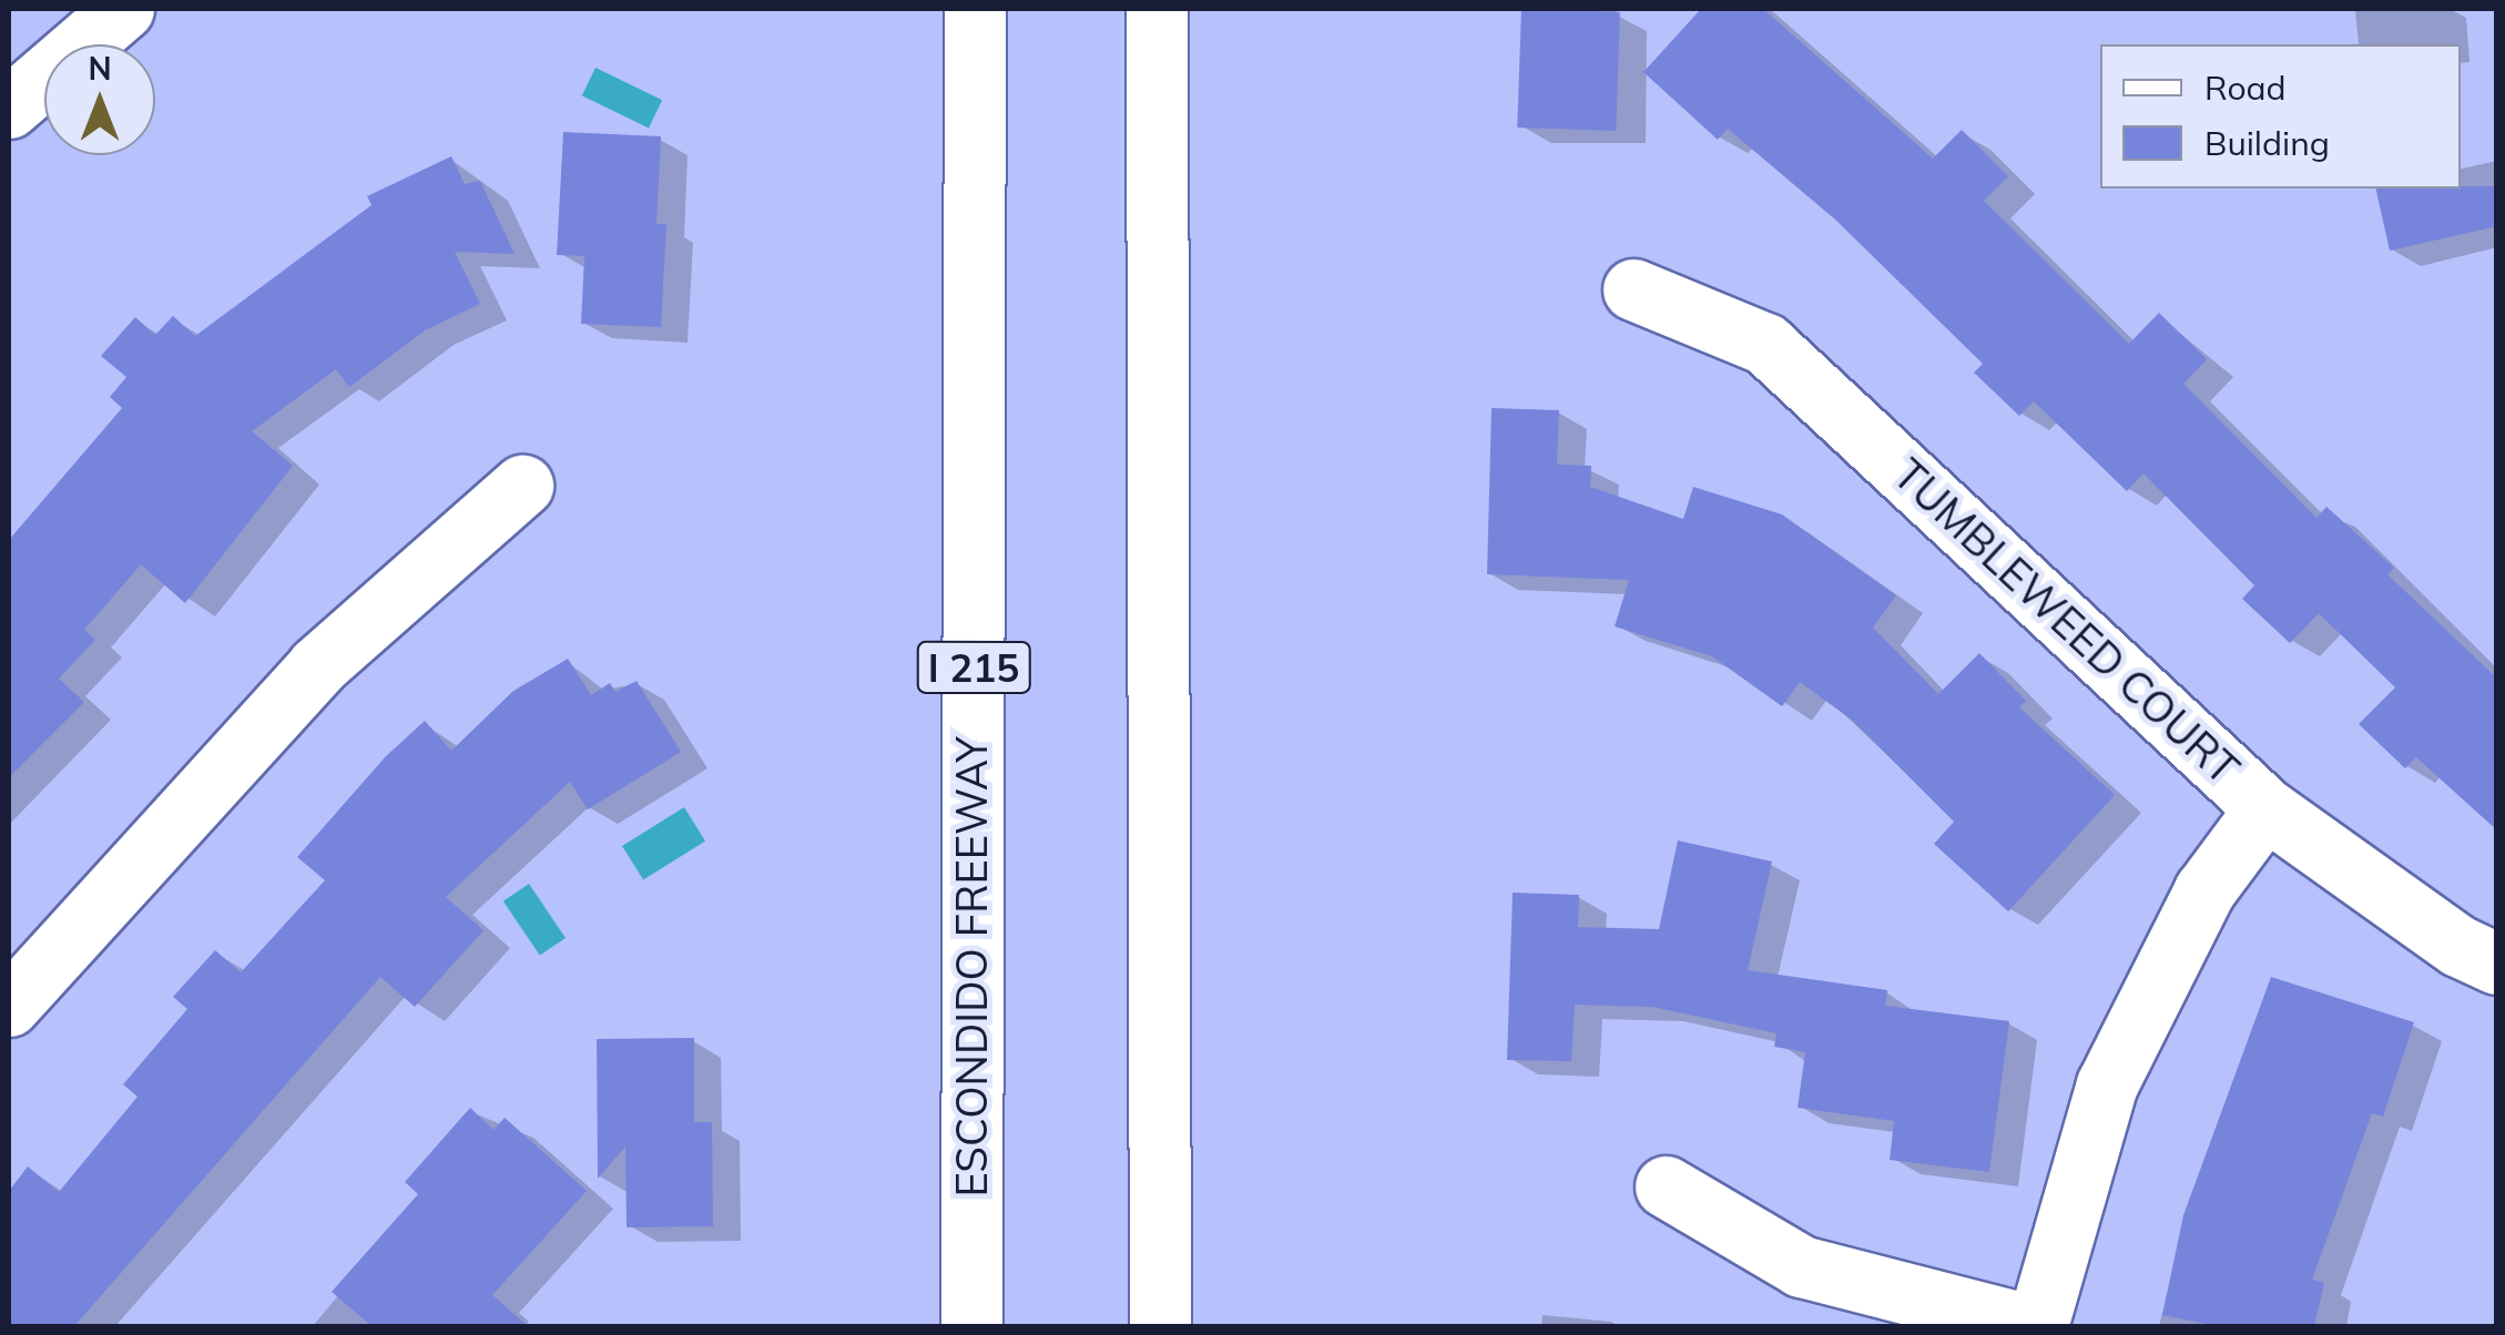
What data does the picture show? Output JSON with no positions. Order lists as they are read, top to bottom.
{
  "streets": {
    "main road": ["TUMBLEWEED COURT", "I 215", "ESCONDIDO FREEWAY"]
  },
  "legend": ["Road", "Building"],
  "north": "top"
}
